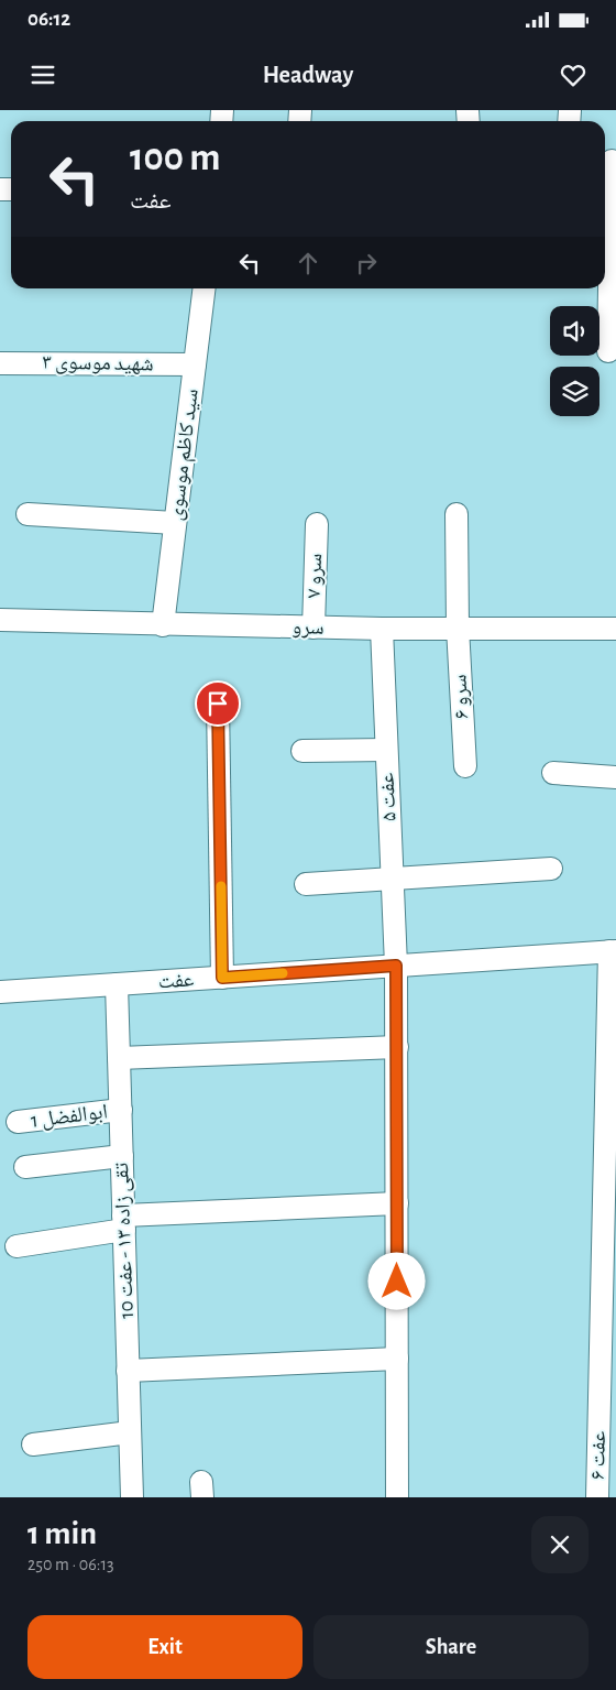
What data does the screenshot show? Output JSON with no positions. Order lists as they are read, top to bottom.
{
  "streets": {
    "street": [
      "شهید موسوی ۳",
      "سید کاظم موسوی",
      "سرو ۷",
      "سرو",
      "سرو ۶",
      "عفت ۵",
      "عفت",
      "ابوالفضل 1",
      "تقی زاده ۱۳ - عفت 10",
      "عفت ۶"
    ]
  },
  "crossings": [
    ["شهید موسوی ۳", "سید کاظم موسوی"],
    ["سید کاظم موسوی", "سرو"],
    ["سرو ۷", "سرو"],
    ["سرو", "سرو ۶"],
    ["سرو", "عفت ۵"],
    ["عفت ۵", "عفت"],
    ["عفت", "تقی زاده ۱۳ - عفت 10"],
    ["عفت", "عفت ۶"],
    ["ابوالفضل 1", "تقی زاده ۱۳ - عفت 10"]
  ],
  "page": {
    "status": "06:12",
    "header": "Headway",
    "turn": ["100 m", "عفت"],
    "heading": ["1 min", "250 m · 06:13"],
    "buttons": ["Exit", "Share"]
  }
}
